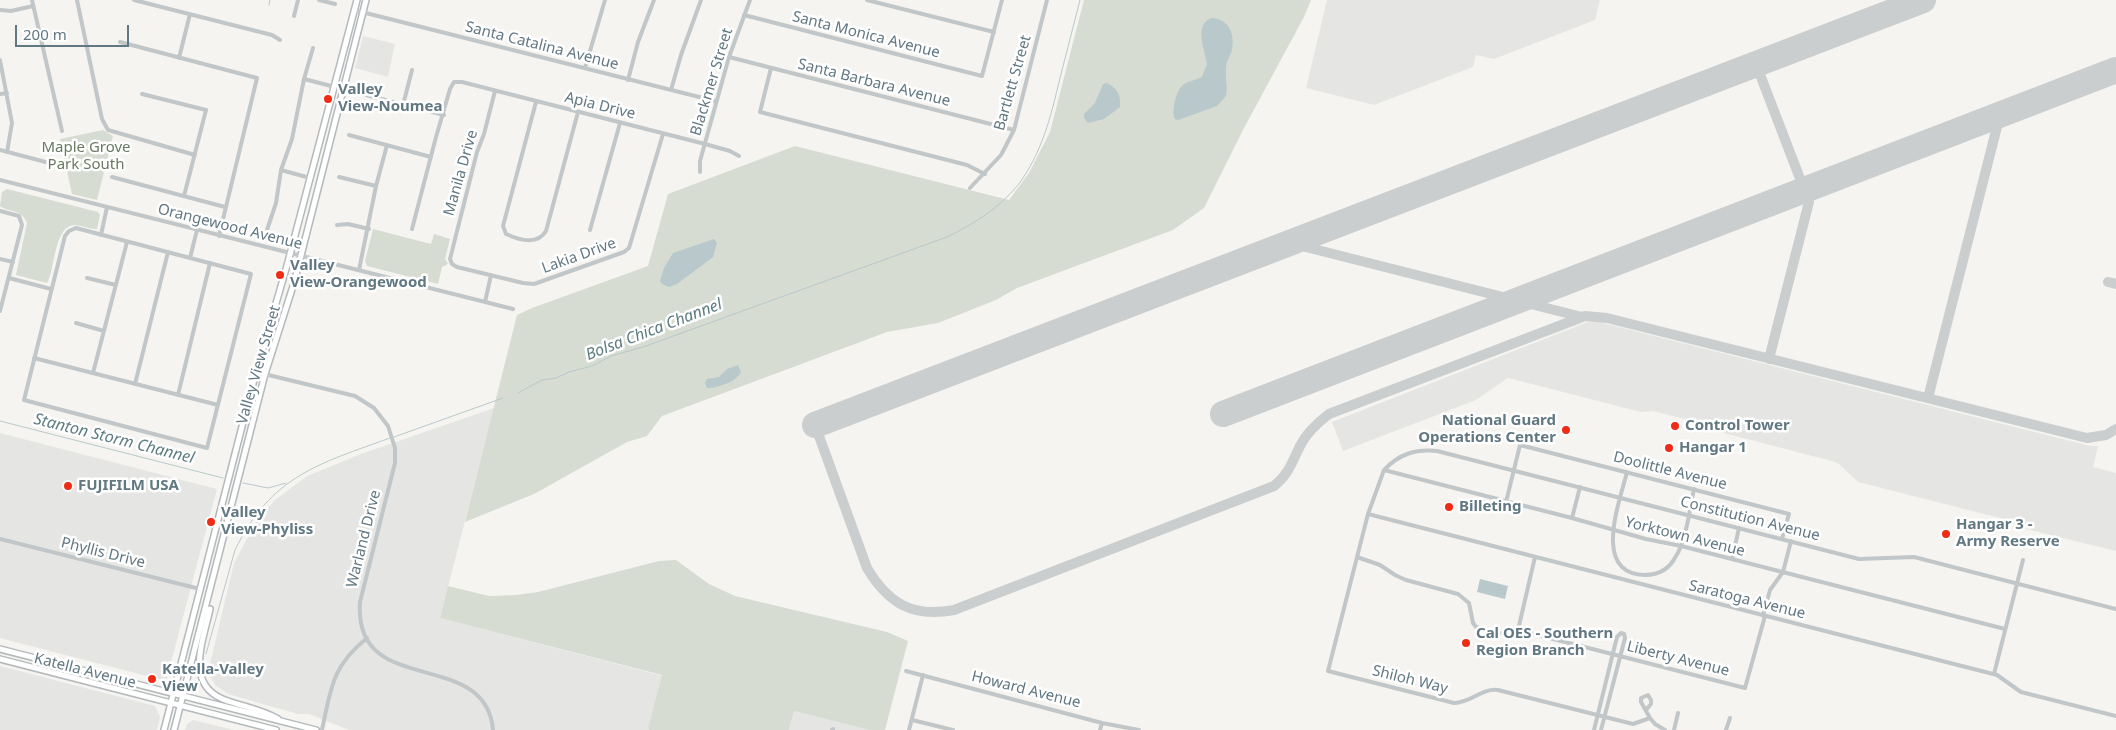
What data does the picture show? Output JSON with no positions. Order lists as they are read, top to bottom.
{
  "streets": {
    "main road": ["Valley View Street", "Katella Avenue"],
    "street": [
      "Santa Monica Avenue",
      "Santa Catalina Avenue",
      "Blackmer Street",
      "Santa Barbara Avenue",
      "Bartlett Street",
      "Apia Drive",
      "Manila Drive",
      "Orangewood Avenue",
      "Lakia Drive",
      "Doolittle Avenue",
      "Constitution Avenue",
      "Yorktown Avenue",
      "Warland Drive",
      "Phyllis Drive",
      "Saratoga Avenue",
      "Liberty Avenue",
      "Shiloh Way",
      "Howard Avenue"
    ]
  },
  "crossings": [
    ["Santa Monica Avenue", "Blackmer Street"],
    ["Santa Catalina Avenue", "Blackmer Street"],
    ["Santa Catalina Avenue", "Valley View Street"],
    ["Blackmer Street", "Santa Barbara Avenue"],
    ["Blackmer Street", "Apia Drive"],
    ["Santa Barbara Avenue", "Bartlett Street"],
    ["Apia Drive", "Manila Drive"],
    ["Apia Drive", "Lakia Drive"],
    ["Manila Drive", "Lakia Drive"],
    ["Orangewood Avenue", "Valley View Street"],
    ["Valley View Street", "Warland Drive"],
    ["Valley View Street", "Phyllis Drive"],
    ["Valley View Street", "Katella Avenue"],
    ["Doolittle Avenue", "Constitution Avenue"],
    ["Constitution Avenue", "Yorktown Avenue"],
    ["Constitution Avenue", "Shiloh Way"],
    ["Yorktown Avenue", "Shiloh Way"],
    ["Saratoga Avenue", "Liberty Avenue"],
    ["Saratoga Avenue", "Shiloh Way"],
    ["Liberty Avenue", "Shiloh Way"]
  ],
  "water": ["Bolsa Chica Channel", "Stanton Storm Channel"],
  "parks": ["Maple Grove Park South"],
  "places": [
    "Valley View-Noumea",
    "Valley View-Orangewood",
    "Control Tower",
    "National Guard Operations Center",
    "Hangar 1",
    "FUJIFILM USA",
    "Billeting",
    "Valley View-Phyliss",
    "Hangar 3 - Army Reserve",
    "Cal OES - Southern Region Branch",
    "Katella-Valley View"
  ],
  "scale_bar": "200 m"
}
